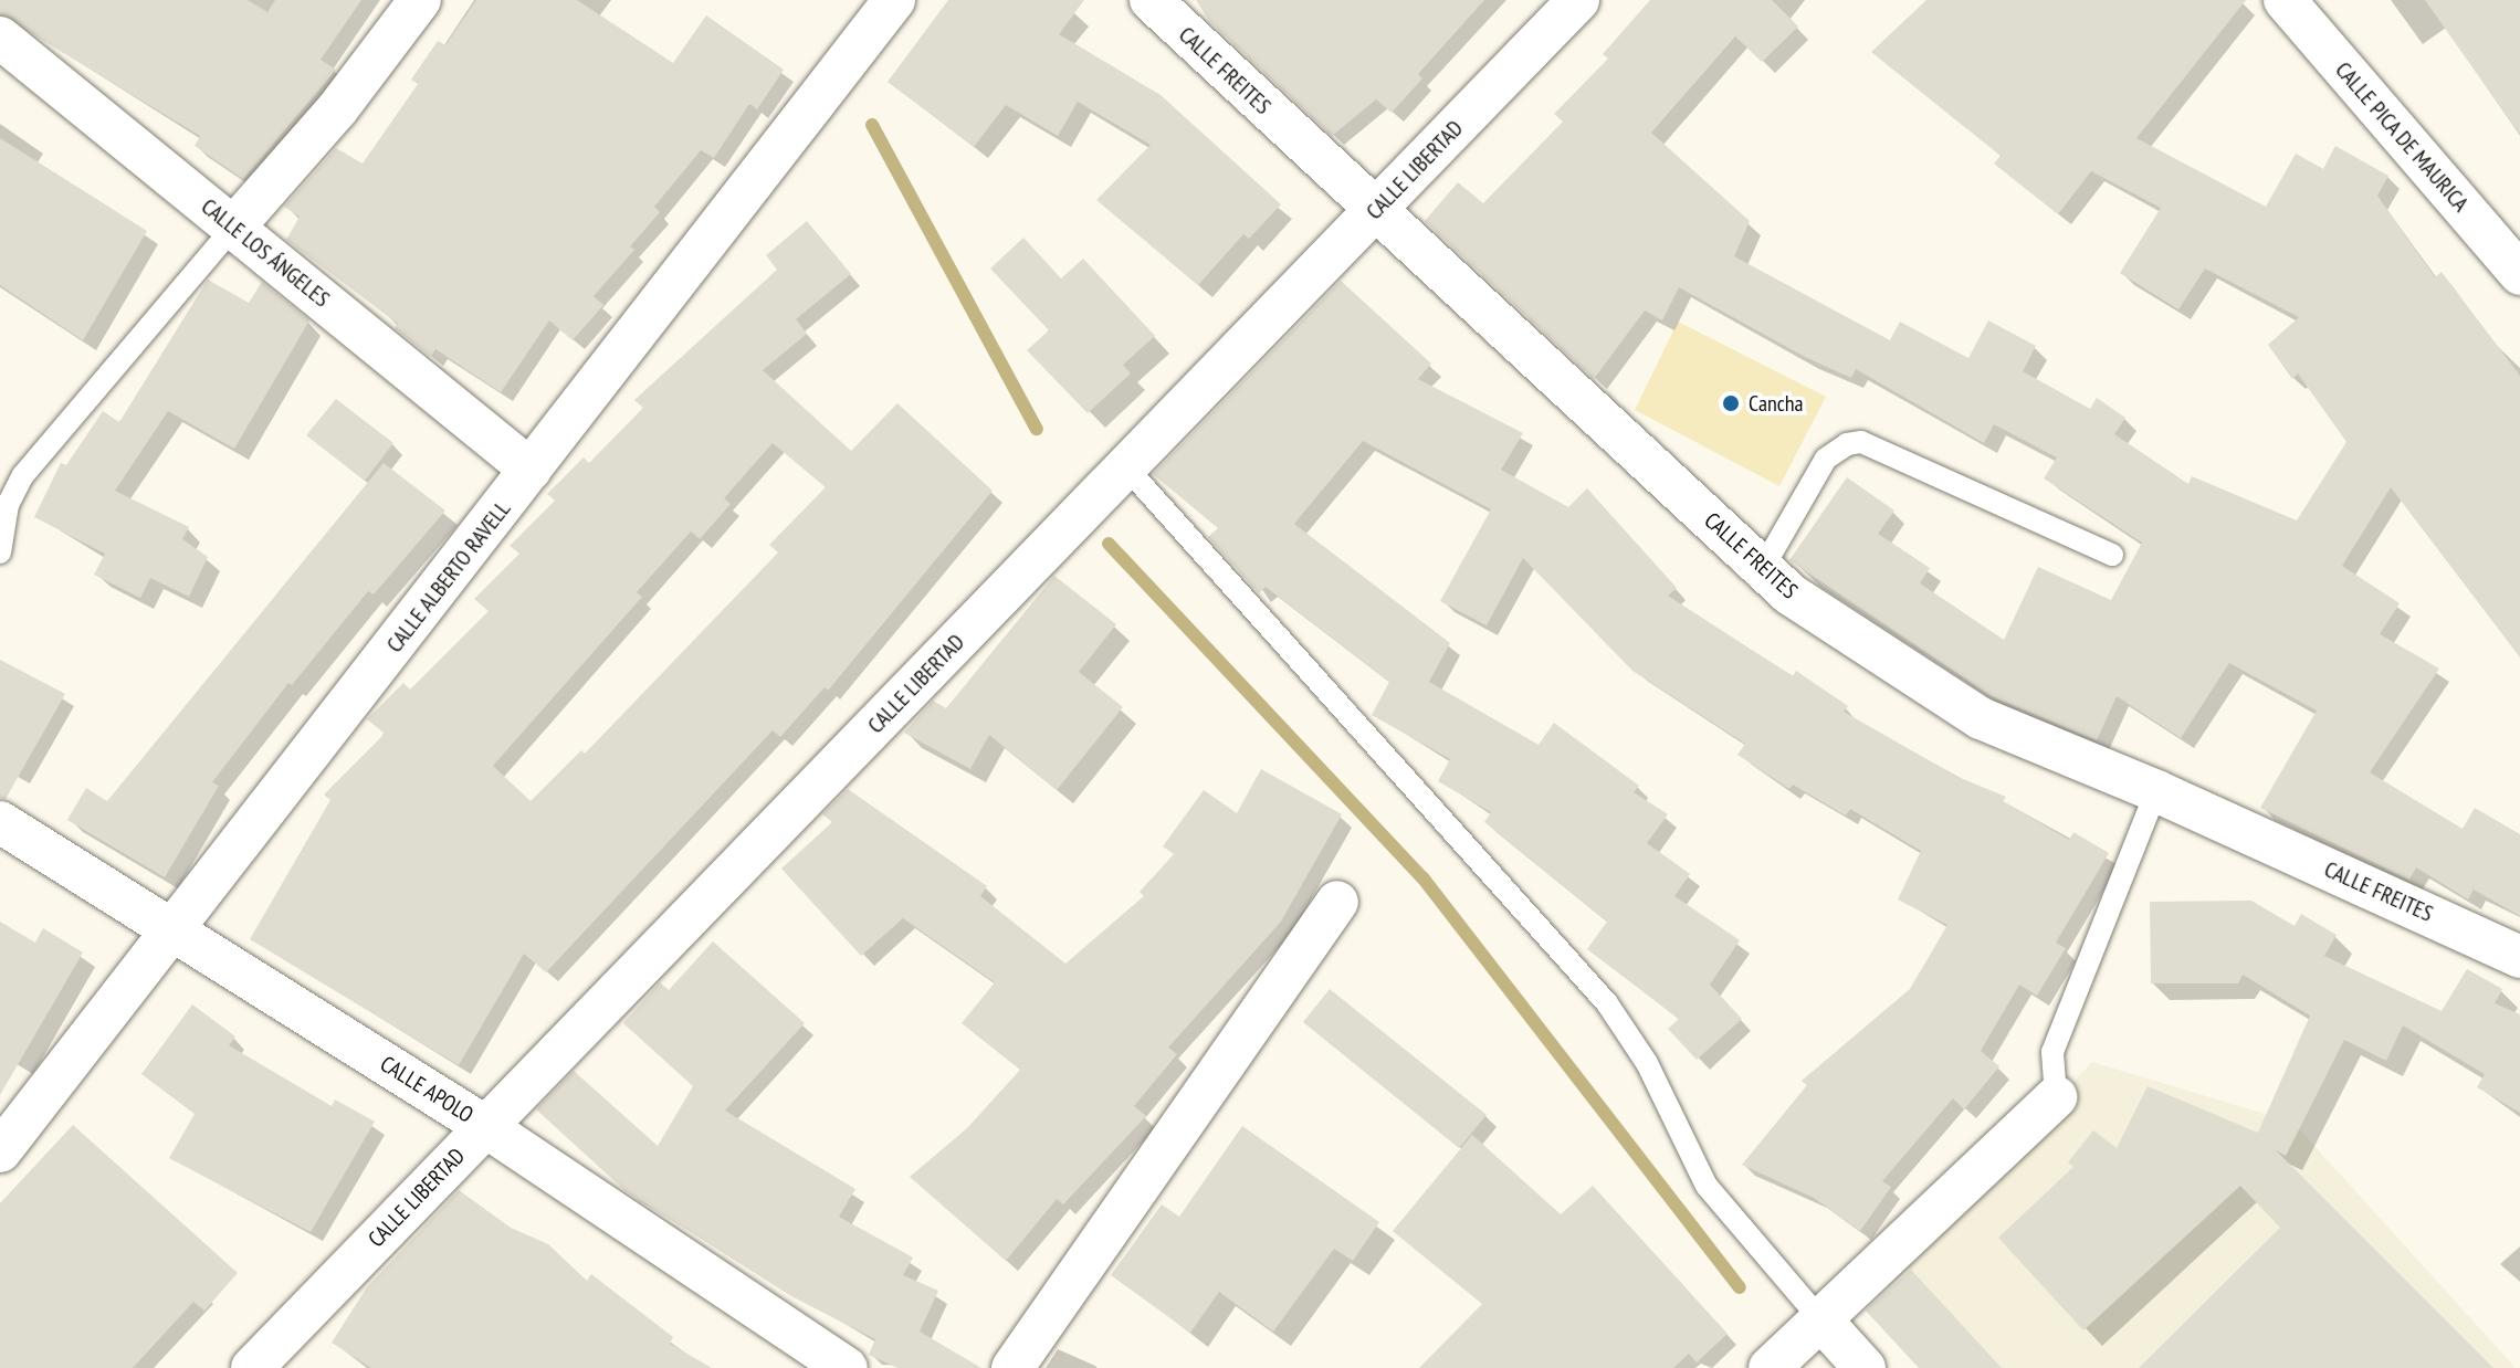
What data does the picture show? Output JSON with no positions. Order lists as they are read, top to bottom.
{
  "streets": {
    "street": [
      "CALLE FREITES",
      "CALLE PICA DE MAURICA",
      "CALLE LIBERTAD",
      "CALLE LOS ÁNGELES",
      "CALLE ALBERTO RAVELL",
      "CALLE APOLO"
    ]
  },
  "crossings": [
    ["CALLE FREITES", "CALLE LIBERTAD"],
    ["CALLE LIBERTAD", "CALLE APOLO"],
    ["CALLE LOS ÁNGELES", "CALLE ALBERTO RAVELL"],
    ["CALLE ALBERTO RAVELL", "CALLE APOLO"]
  ],
  "places": ["Cancha"]
}
